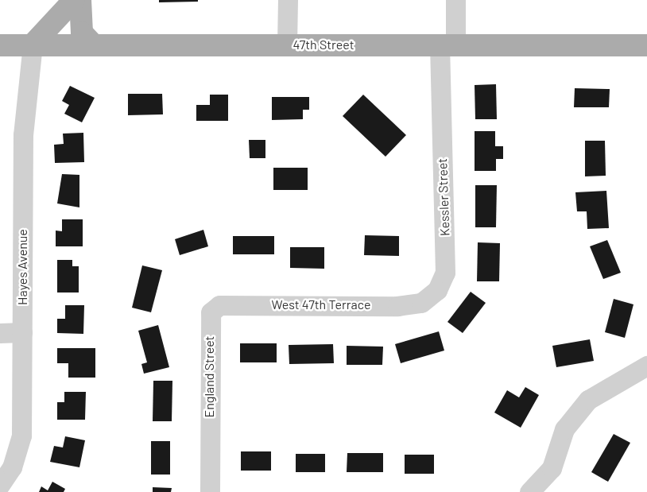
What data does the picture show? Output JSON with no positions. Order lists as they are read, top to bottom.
{
  "streets": {
    "main road": ["47th Street"],
    "street": [
      "Kessler Street",
      "Hayes Avenue",
      "West 47th Terrace",
      "England Street"
    ]
  },
  "crossings": [
    ["47th Street", "Kessler Street"],
    ["47th Street", "Hayes Avenue"],
    ["Kessler Street", "West 47th Terrace"],
    ["West 47th Terrace", "England Street"]
  ]
}
